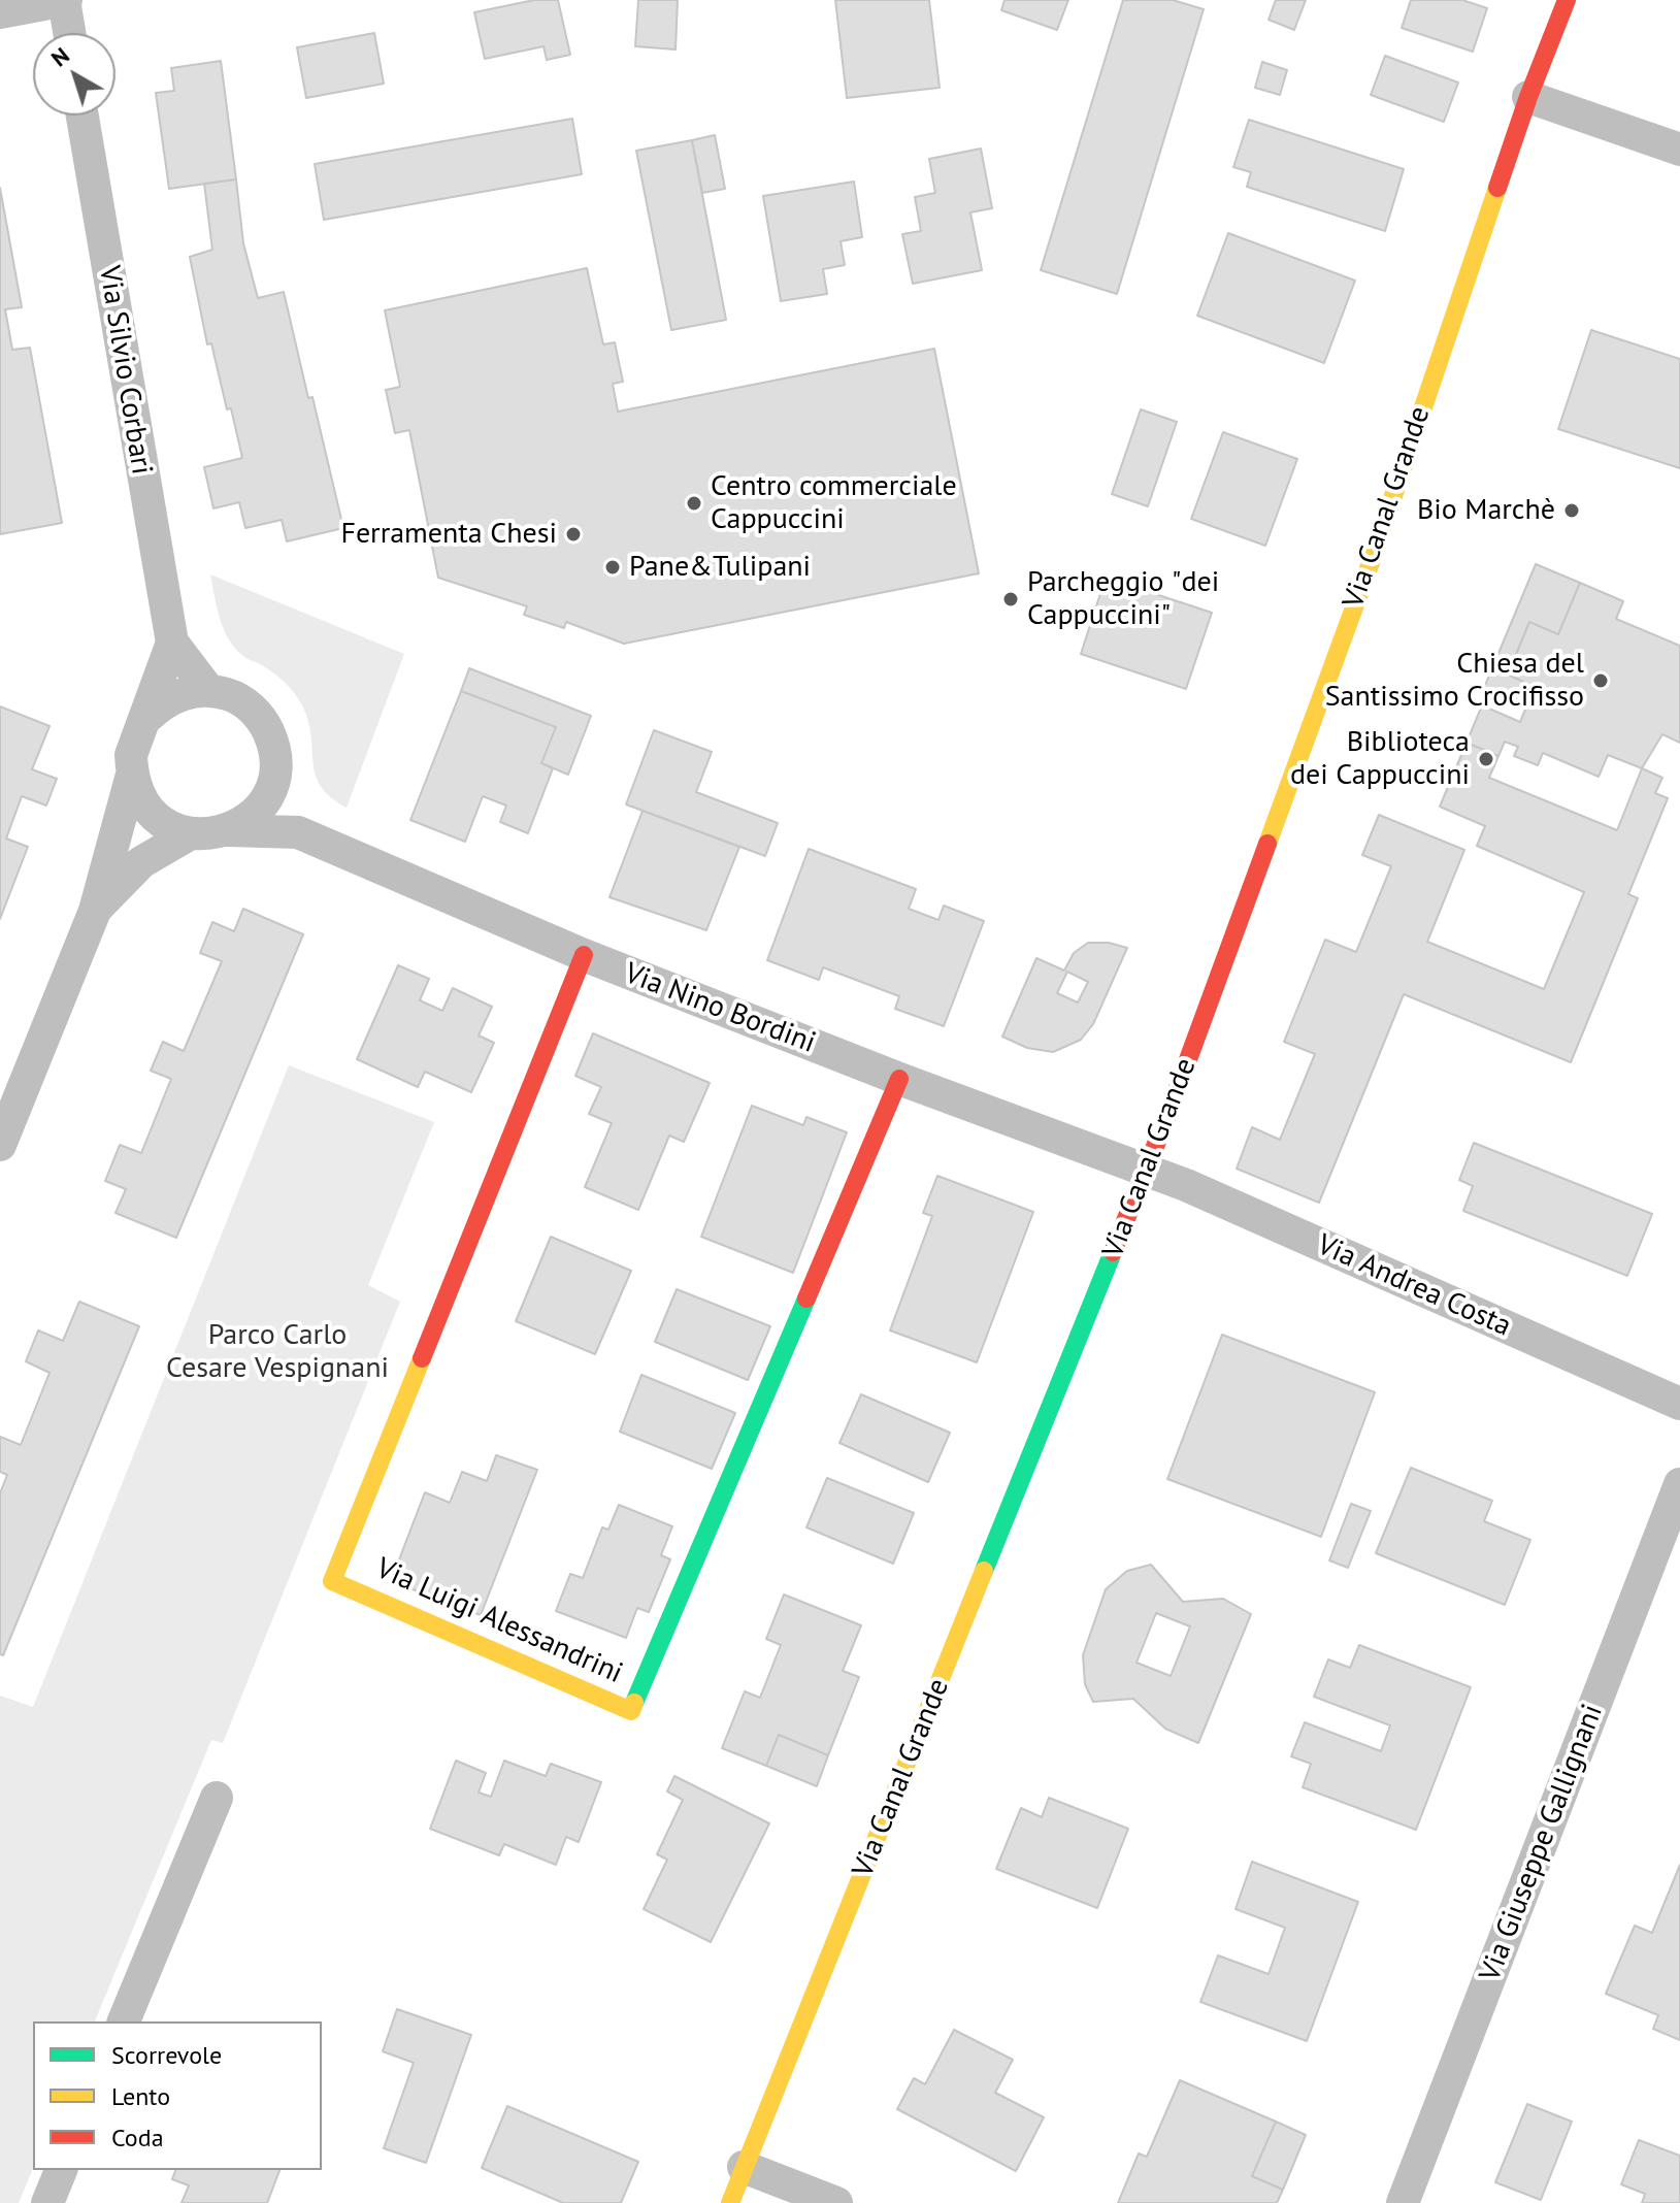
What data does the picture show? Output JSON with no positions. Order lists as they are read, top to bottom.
{
  "streets": {
    "main road": ["Via Canal Grande", "Via Luigi Alessandrini"],
    "street": [
      "Via Silvio Corbari",
      "Via Nino Bordini",
      "Via Andrea Costa",
      "Via Giuseppe Gallignani"
    ]
  },
  "crossings": [
    ["Via Silvio Corbari", "Via Nino Bordini"],
    ["Via Canal Grande", "Via Nino Bordini"],
    ["Via Canal Grande", "Via Andrea Costa"],
    ["Via Nino Bordini", "Via Andrea Costa"],
    ["Via Nino Bordini", "Via Luigi Alessandrini"]
  ],
  "parks": ["Parco Carlo Cesare Vespignani"],
  "places": [
    "Centro commerciale Cappuccini",
    "Bio Marchè",
    "Ferramenta Chesi",
    "Pane&Tulipani",
    "Parcheggio \"dei Cappuccini\"",
    "Chiesa del Santissimo Crocifisso",
    "Biblioteca dei Cappuccini"
  ],
  "legend": ["Scorrevole", "Lento", "Coda"],
  "north": "top left"
}
